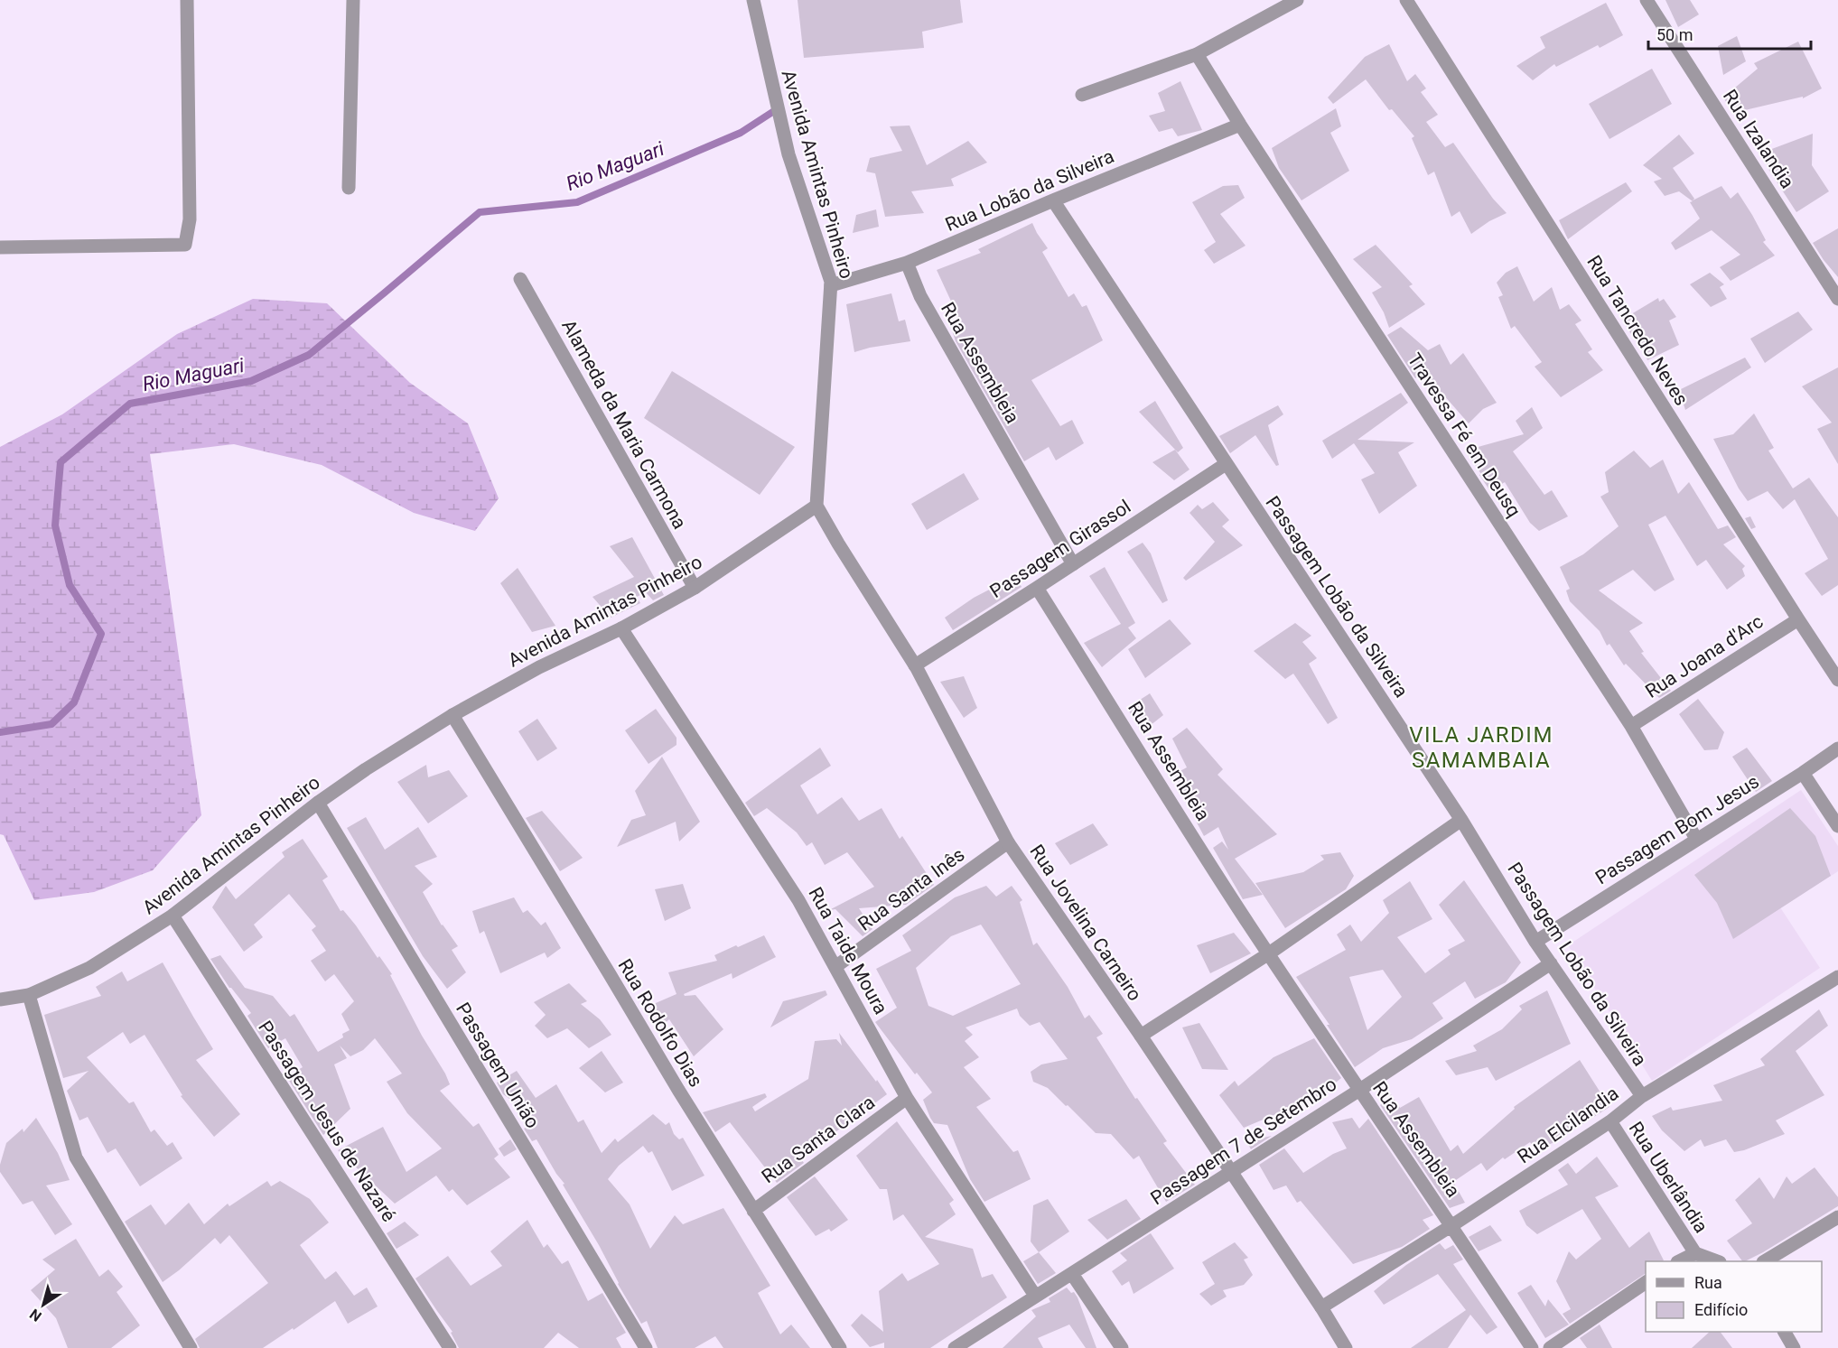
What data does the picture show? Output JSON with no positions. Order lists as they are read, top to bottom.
{
  "streets": {
    "street": [
      "Rua Izalandia",
      "Avenida Amintas Pinheiro",
      "Rua Lobão da Silveira",
      "Rua Tancredo Neves",
      "Rua Assembleia",
      "Alameda da Maria Carmona",
      "Travessa Fé em Deusq",
      "Passagem Girassol",
      "Passagem Lobão da Silveira",
      "Rua Joana d'Arc",
      "Passagem Bom Jesus",
      "Rua Santa Inês",
      "Rua Jovelina Carneiro",
      "Rua Taide Moura",
      "Rua Rodolfo Dias",
      "Passagem União",
      "Passagem Jesus de Nazaré",
      "Rua Elcilandia",
      "Rua Santa Clara",
      "Passagem 7 de Setembro",
      "Rua Uberlândia"
    ]
  },
  "crossings": [
    ["Avenida Amintas Pinheiro", "Rua Lobão da Silveira"],
    ["Avenida Amintas Pinheiro", "Alameda da Maria Carmona"],
    ["Avenida Amintas Pinheiro", "Rua Jovelina Carneiro"],
    ["Avenida Amintas Pinheiro", "Rua Taide Moura"],
    ["Avenida Amintas Pinheiro", "Rua Rodolfo Dias"],
    ["Avenida Amintas Pinheiro", "Passagem União"],
    ["Avenida Amintas Pinheiro", "Passagem Jesus de Nazaré"],
    ["Rua Lobão da Silveira", "Rua Assembleia"],
    ["Rua Lobão da Silveira", "Travessa Fé em Deusq"],
    ["Rua Lobão da Silveira", "Passagem Lobão da Silveira"],
    ["Rua Tancredo Neves", "Rua Joana d'Arc"],
    ["Rua Assembleia", "Passagem Girassol"],
    ["Rua Assembleia", "Rua Elcilandia"],
    ["Rua Assembleia", "Passagem 7 de Setembro"],
    ["Travessa Fé em Deusq", "Rua Joana d'Arc"],
    ["Travessa Fé em Deusq", "Passagem Bom Jesus"],
    ["Passagem Girassol", "Passagem Lobão da Silveira"],
    ["Passagem Girassol", "Rua Jovelina Carneiro"],
    ["Passagem Lobão da Silveira", "Passagem Bom Jesus"],
    ["Passagem Lobão da Silveira", "Rua Elcilandia"],
    ["Passagem Lobão da Silveira", "Passagem 7 de Setembro"],
    ["Rua Santa Inês", "Rua Jovelina Carneiro"],
    ["Rua Santa Inês", "Rua Taide Moura"],
    ["Rua Jovelina Carneiro", "Rua Elcilandia"],
    ["Rua Jovelina Carneiro", "Passagem 7 de Setembro"],
    ["Rua Taide Moura", "Rua Santa Clara"],
    ["Rua Taide Moura", "Passagem 7 de Setembro"],
    ["Rua Rodolfo Dias", "Rua Santa Clara"],
    ["Rua Elcilandia", "Rua Uberlândia"]
  ],
  "districts": ["VILA JARDIM SAMAMBAIA"],
  "water": ["Rio Maguari"],
  "legend": ["Rua", "Edifício"],
  "scale_bar": "50 m",
  "north": "bottom left"
}
